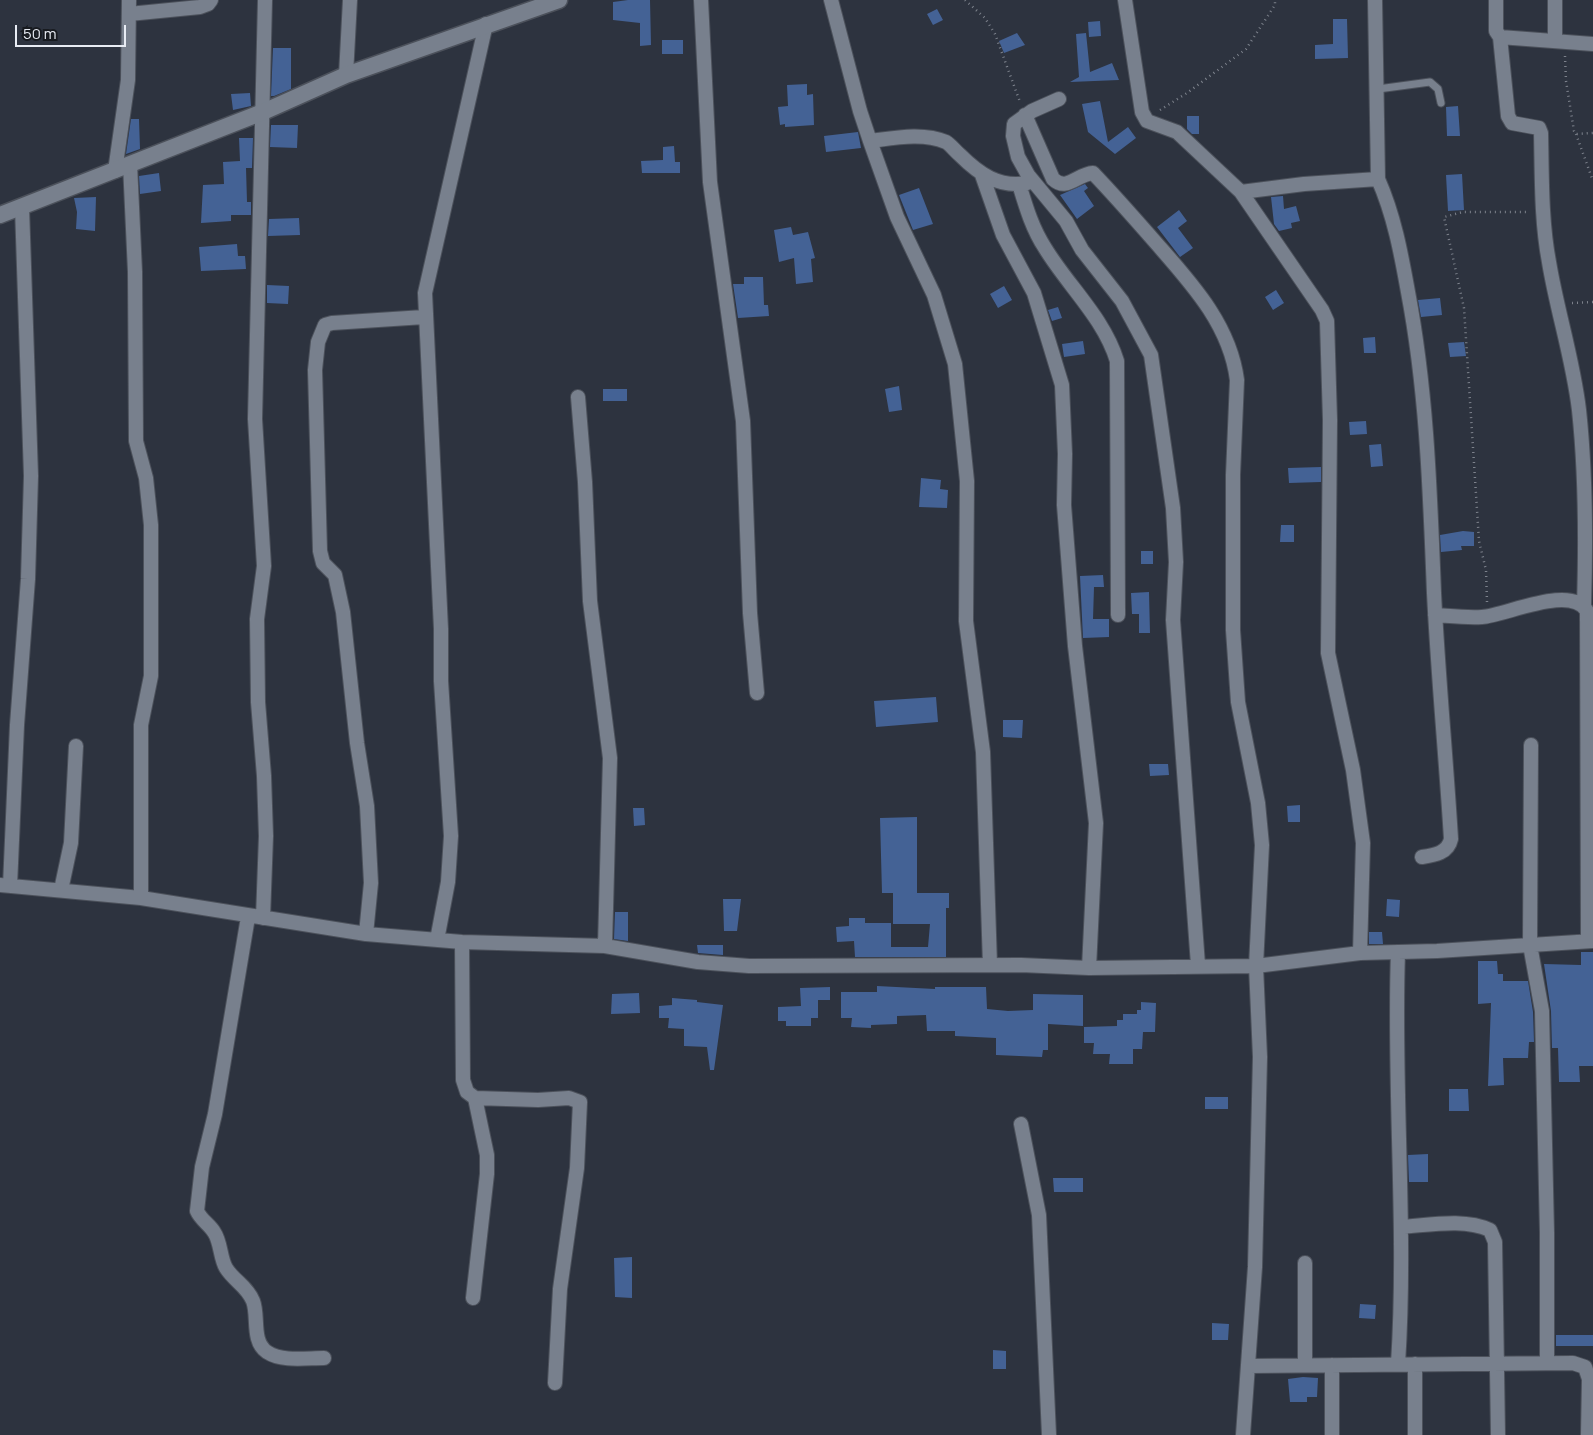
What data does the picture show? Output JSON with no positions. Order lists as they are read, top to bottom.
{
  "scale_bar": "50 m"
}
